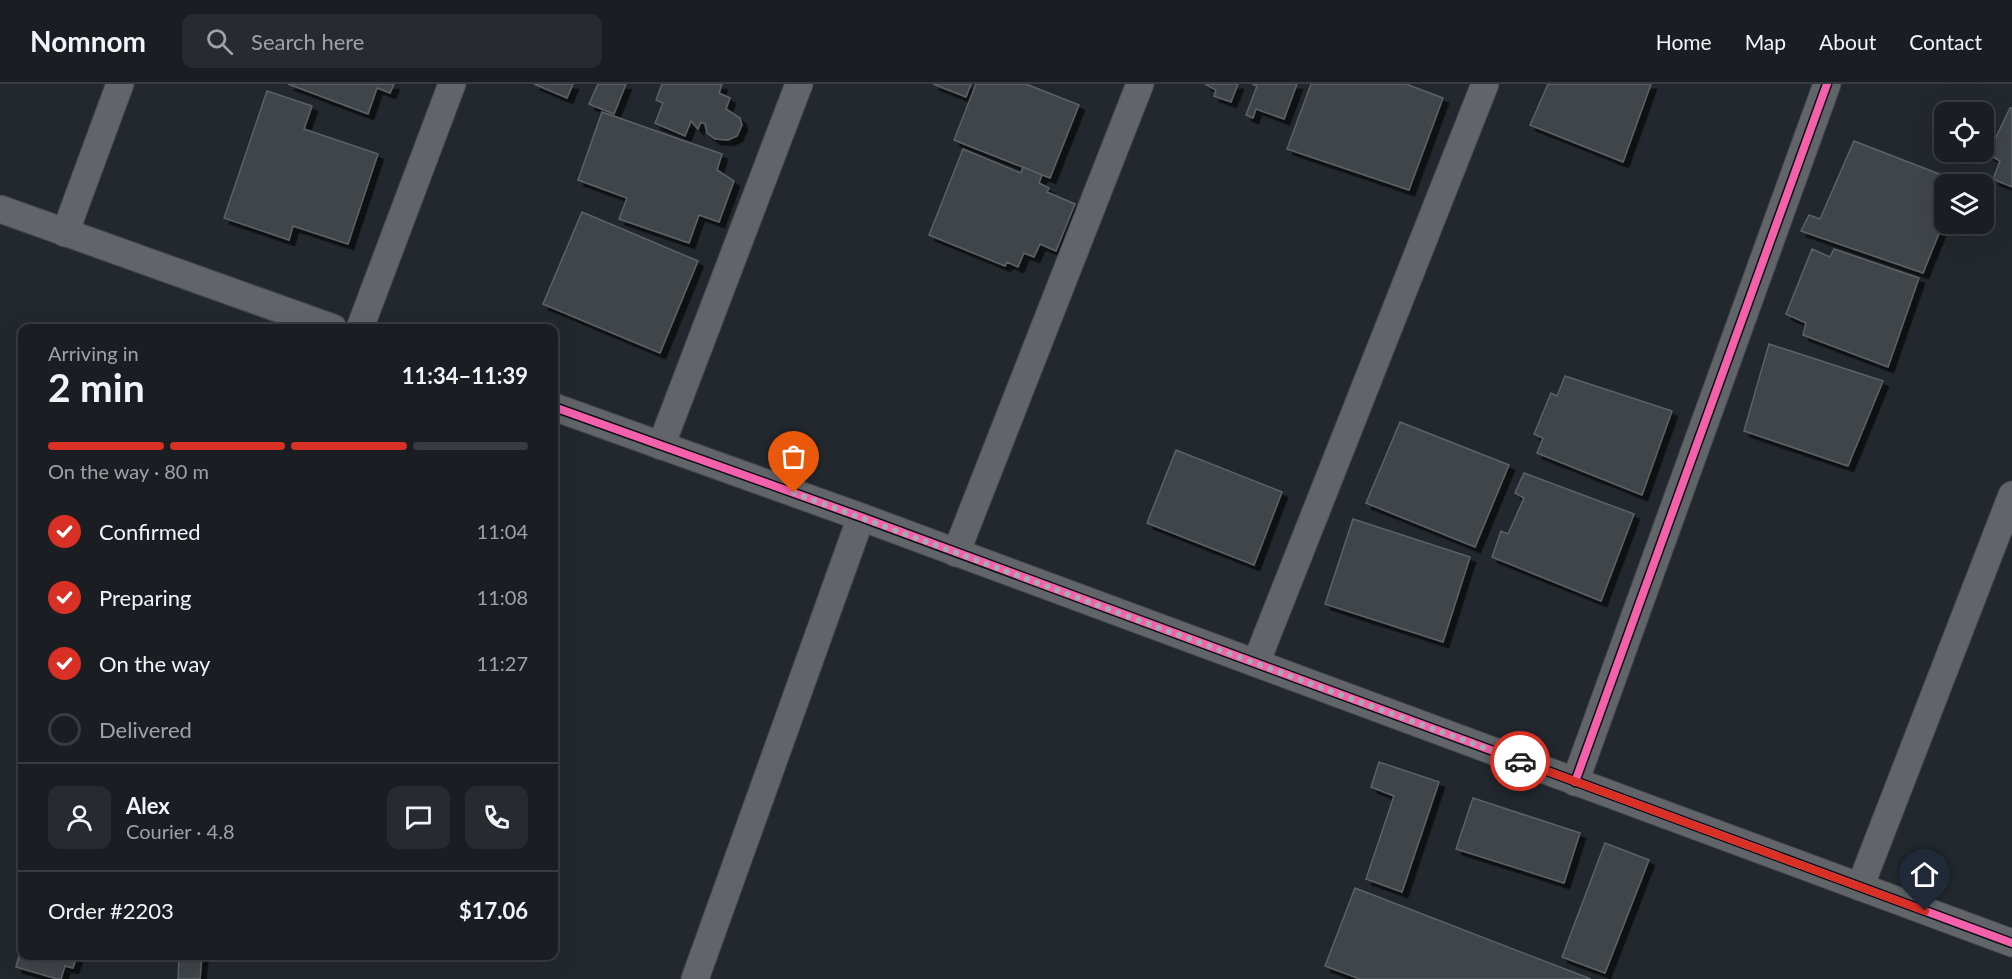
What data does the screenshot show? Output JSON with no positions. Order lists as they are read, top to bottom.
{
  "page": {
    "header": "Nomnom",
    "search": "Search here",
    "nav": [
      "Home",
      "Map",
      "About",
      "Contact"
    ],
    "heading": ["2 min", "Arriving in", "11:34–11:39"],
    "panel": [
      "Alex",
      "Courier · 4.8",
      "Order #2203",
      "$17.06"
    ],
    "bar": "On the way · 80 m",
    "list": [
      ["Confirmed", "11:04"],
      ["Preparing", "11:08"],
      ["On the way", "11:27"],
      "Delivered"
    ]
  }
}
